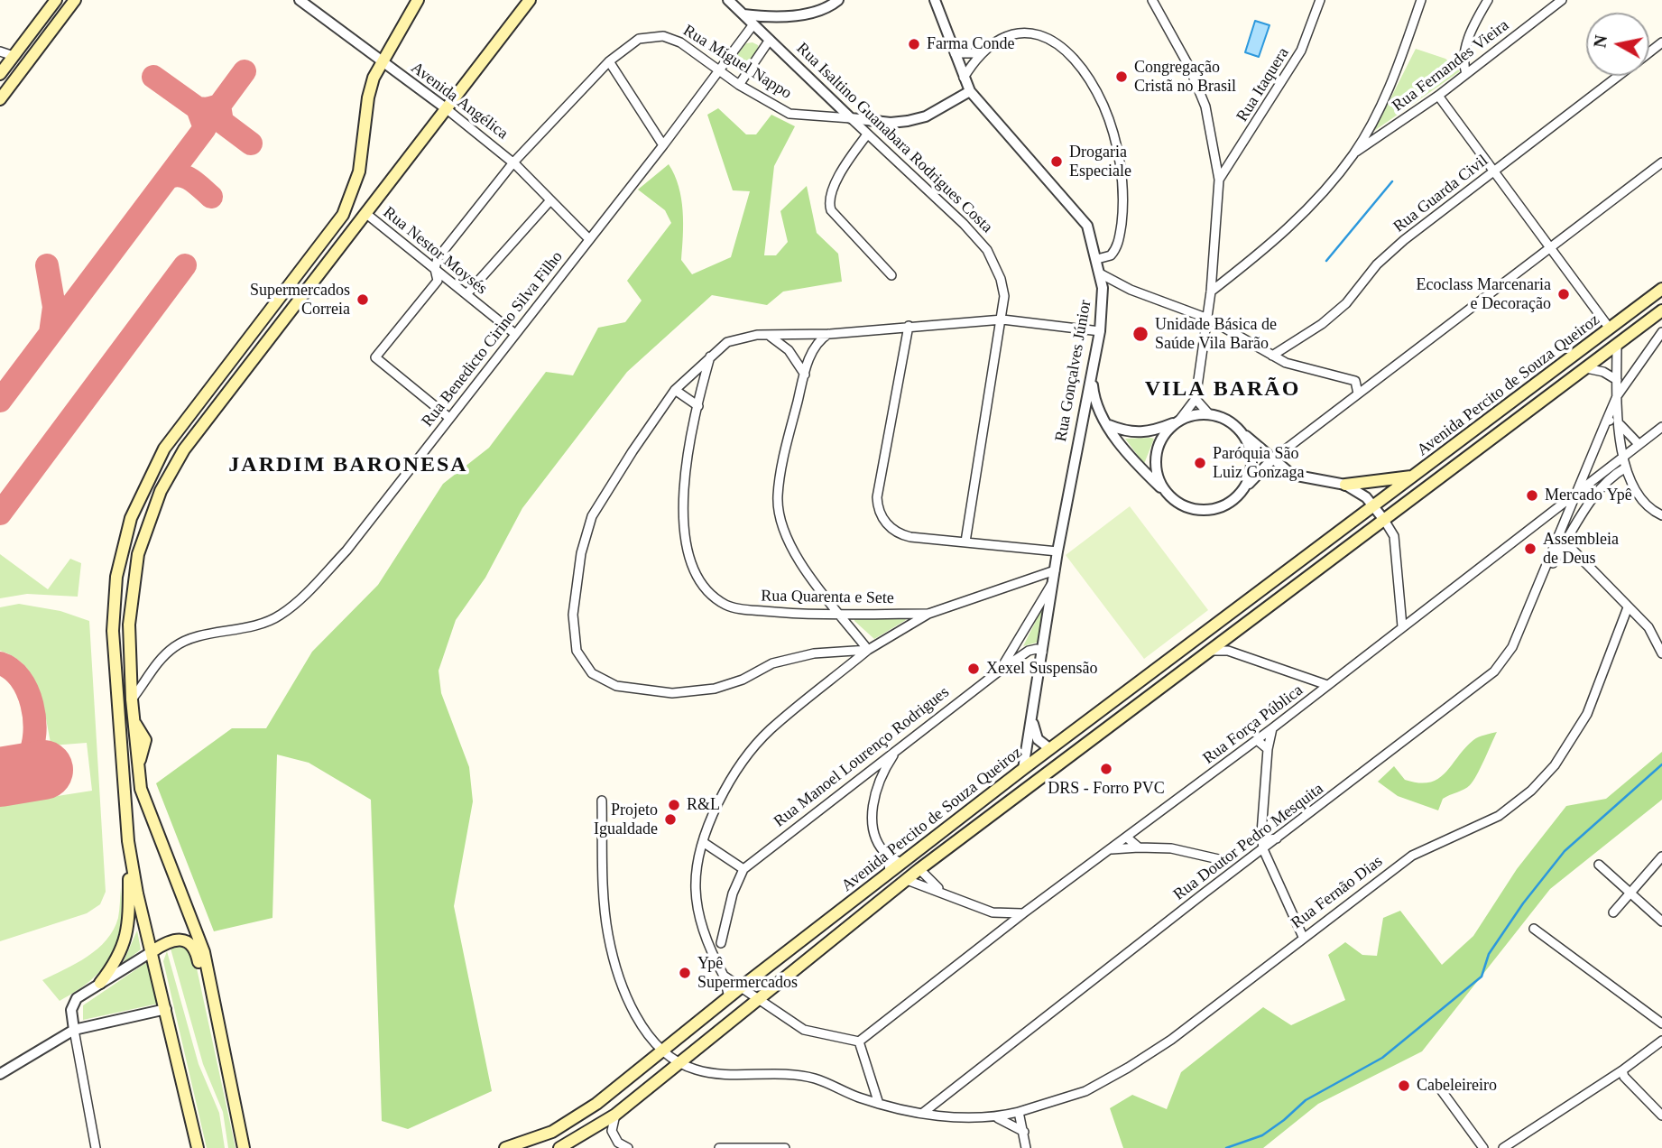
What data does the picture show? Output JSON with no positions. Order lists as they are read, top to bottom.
{
  "streets": {
    "main road": ["Avenida Percito de Souza Queiroz"],
    "street": [
      "Rua Miguel Nappo",
      "Rua Fernandes Vieira",
      "Rua Itaquera",
      "Avenida Angélica",
      "Rua Isaltino Guanabara Rodrigues Costa",
      "Rua Guarda Civil",
      "Rua Nestor Moysés",
      "Rua Benedicto Cirino Silva Filho",
      "Rua Gonçalves Júnior",
      "Rua Quarenta e Sete",
      "Rua Força Pública",
      "Rua Manoel Lourenço Rodrigues",
      "Rua Doutor Pedro Mesquita",
      "Rua Fernão Dias"
    ]
  },
  "crossings": [
    ["Rua Miguel Nappo", "Avenida Angélica"],
    ["Rua Miguel Nappo", "Rua Isaltino Guanabara Rodrigues Costa"],
    ["Rua Miguel Nappo", "Rua Nestor Moysés"],
    ["Rua Miguel Nappo", "Rua Benedicto Cirino Silva Filho"],
    ["Rua Miguel Nappo", "Rua Gonçalves Júnior"],
    ["Avenida Angélica", "Rua Benedicto Cirino Silva Filho"],
    ["Rua Isaltino Guanabara Rodrigues Costa", "Rua Benedicto Cirino Silva Filho"],
    ["Rua Nestor Moysés", "Rua Benedicto Cirino Silva Filho"],
    ["Rua Gonçalves Júnior", "Avenida Percito de Souza Queiroz"],
    ["Rua Gonçalves Júnior", "Rua Manoel Lourenço Rodrigues"]
  ],
  "districts": ["VILA BARÃO", "JARDIM BARONESA"],
  "places": [
    "Farma Conde",
    "Congregação Cristã no Brasil",
    "Drogaria Especiale",
    "Ecoclass Marcenaria e Decoração",
    "Supermercados Correia",
    "Unidade Básica de Saúde Vila Barão",
    "Paróquia São Luiz Gonzaga",
    "Mercado Ypê",
    "Assembleia de Deus",
    "Xexel Suspensão",
    "DRS - Forro PVC",
    "R&L",
    "Projeto Igualdade",
    "Ypê Supermercados",
    "Cabeleireiro"
  ],
  "north": "left"
}
